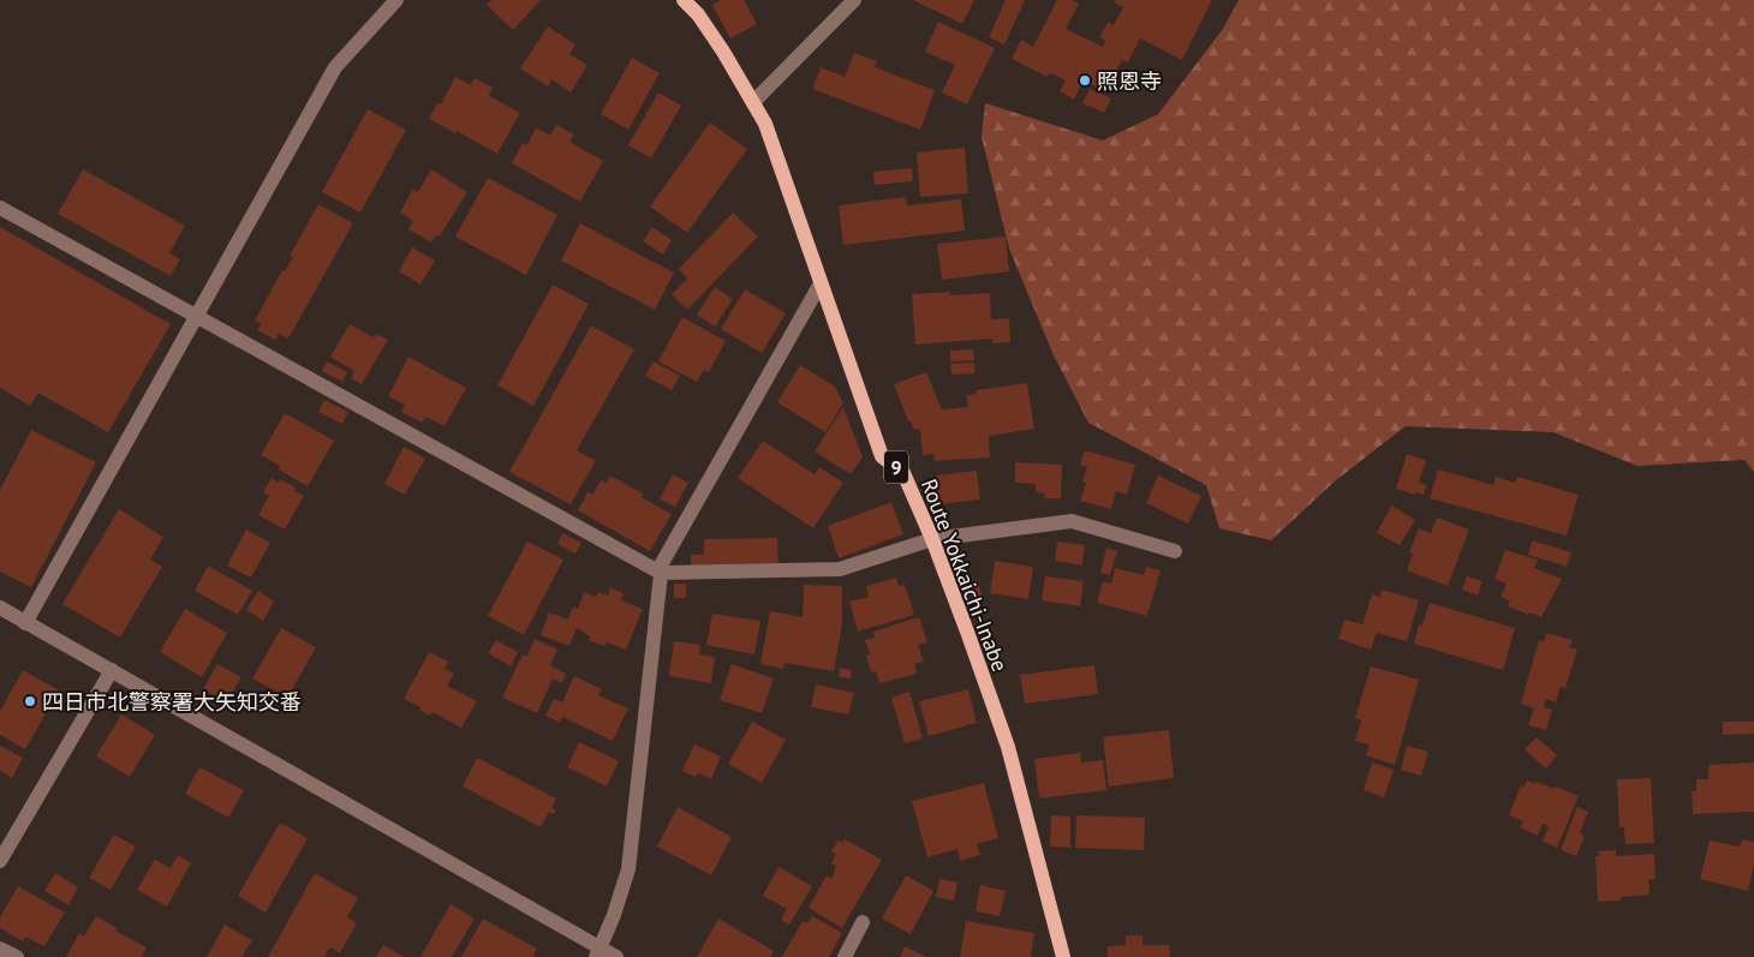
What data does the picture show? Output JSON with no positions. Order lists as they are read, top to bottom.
{
  "streets": {
    "main road": ["9", "Route Yokkaichi-Inabe"]
  },
  "places": ["照恩寺", "四日市北警察署大矢知交番"]
}
